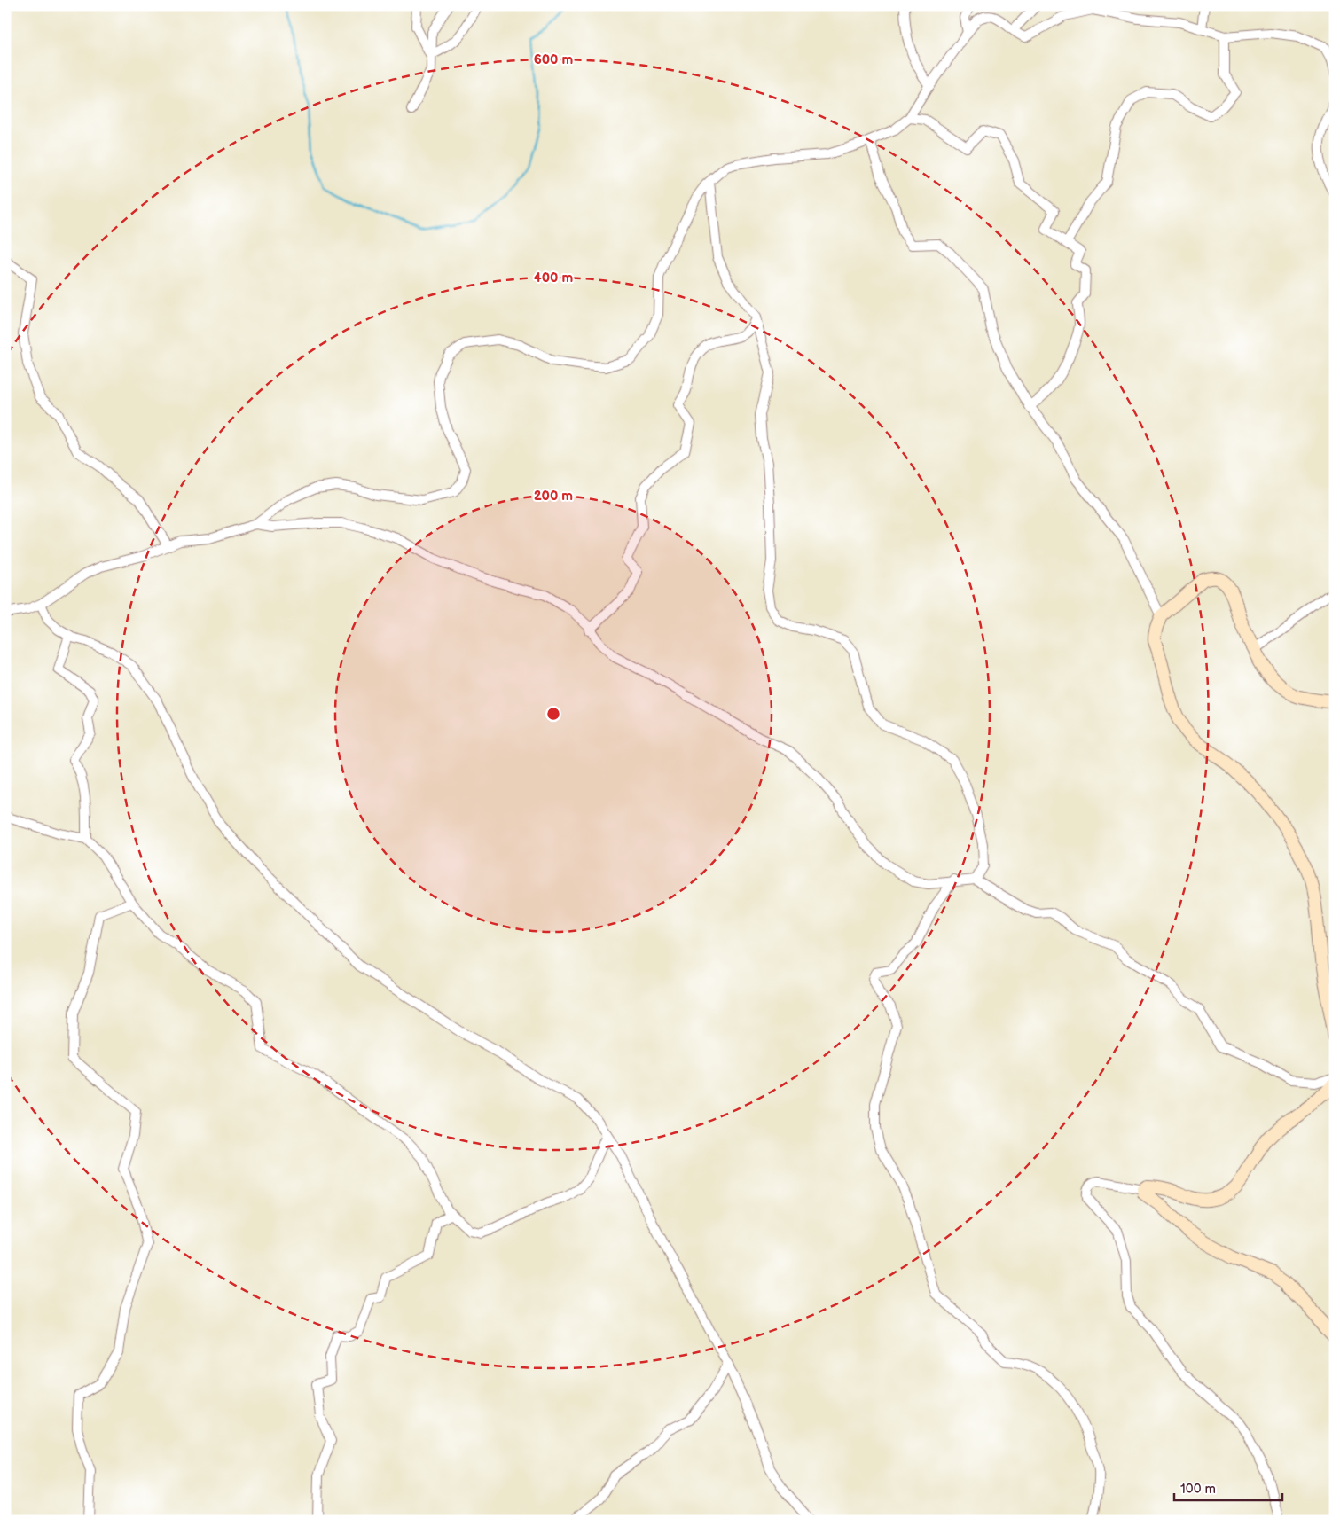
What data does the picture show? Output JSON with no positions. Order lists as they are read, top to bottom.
{
  "scale_bar": "100 m",
  "rings": ["600 m", "400 m", "200 m"]
}
